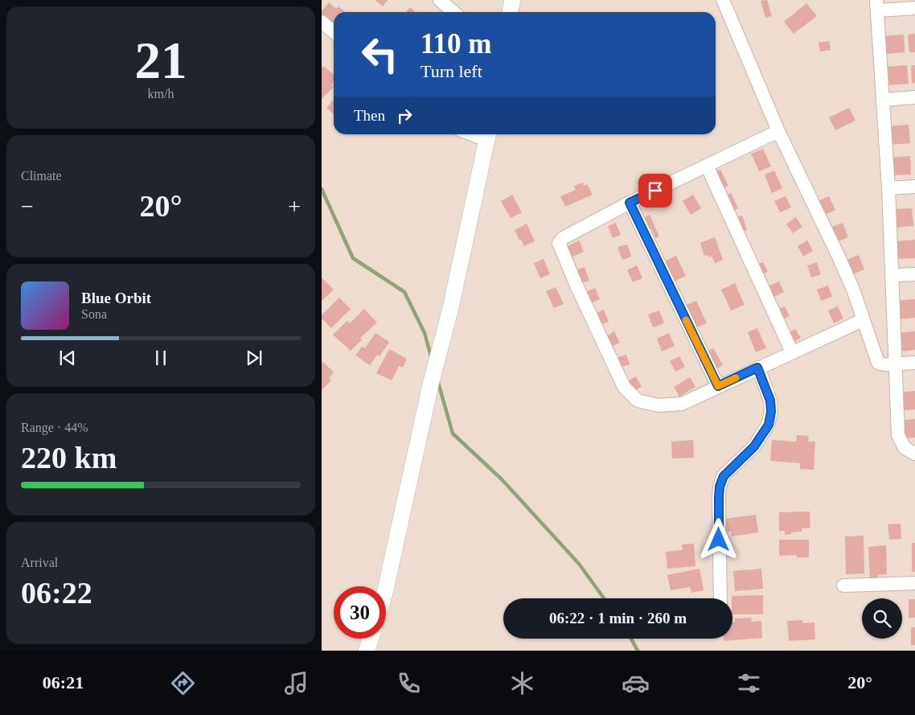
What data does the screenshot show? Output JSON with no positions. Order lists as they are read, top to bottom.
{
  "page": {
    "tile": [
      ["21", "km/h"],
      "Climate",
      ["Range · 44%", "220 km"],
      ["Arrival", "06:22"]
    ],
    "turn": ["110 m", "Turn left"],
    "then": "Then",
    "heat": ["−", "20°", "+"],
    "song": ["Blue Orbit", "Sona"],
    "limit": "30",
    "trip": "06:22 · 1 min · 260 m",
    "tabs": ["06:21", "20°"]
  }
}
